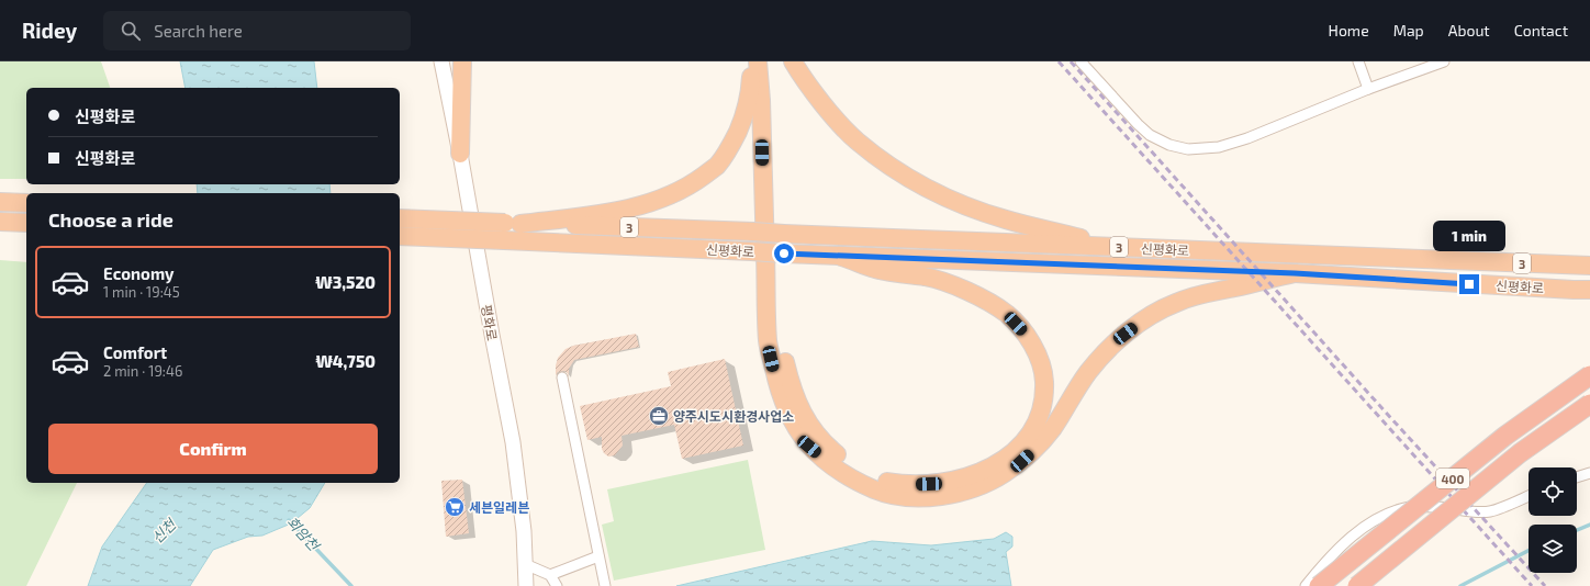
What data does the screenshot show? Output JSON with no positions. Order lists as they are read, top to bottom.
{
  "streets": {
    "highway": ["3", "신평화로", "400"],
    "main road": ["평화로"]
  },
  "water": ["신천", "회암천"],
  "places": {
    "office": ["양주시도시환경사업소"],
    "supermarket": ["세븐일레븐"]
  },
  "page": {
    "header": "Ridey",
    "search": "Search here",
    "nav": [
      "Home",
      "Map",
      "About",
      "Contact"
    ],
    "banner": ["신평화로", "신평화로"],
    "heading": "Choose a ride",
    "bubble": "1 min",
    "list": [
      {
        "name": "Economy",
        "note": "1 min · 19:45",
        "value": "₩3,520"
      },
      {
        "name": "Comfort",
        "note": "2 min · 19:46",
        "value": "₩4,750"
      }
    ],
    "buttons": "Confirm"
  }
}
